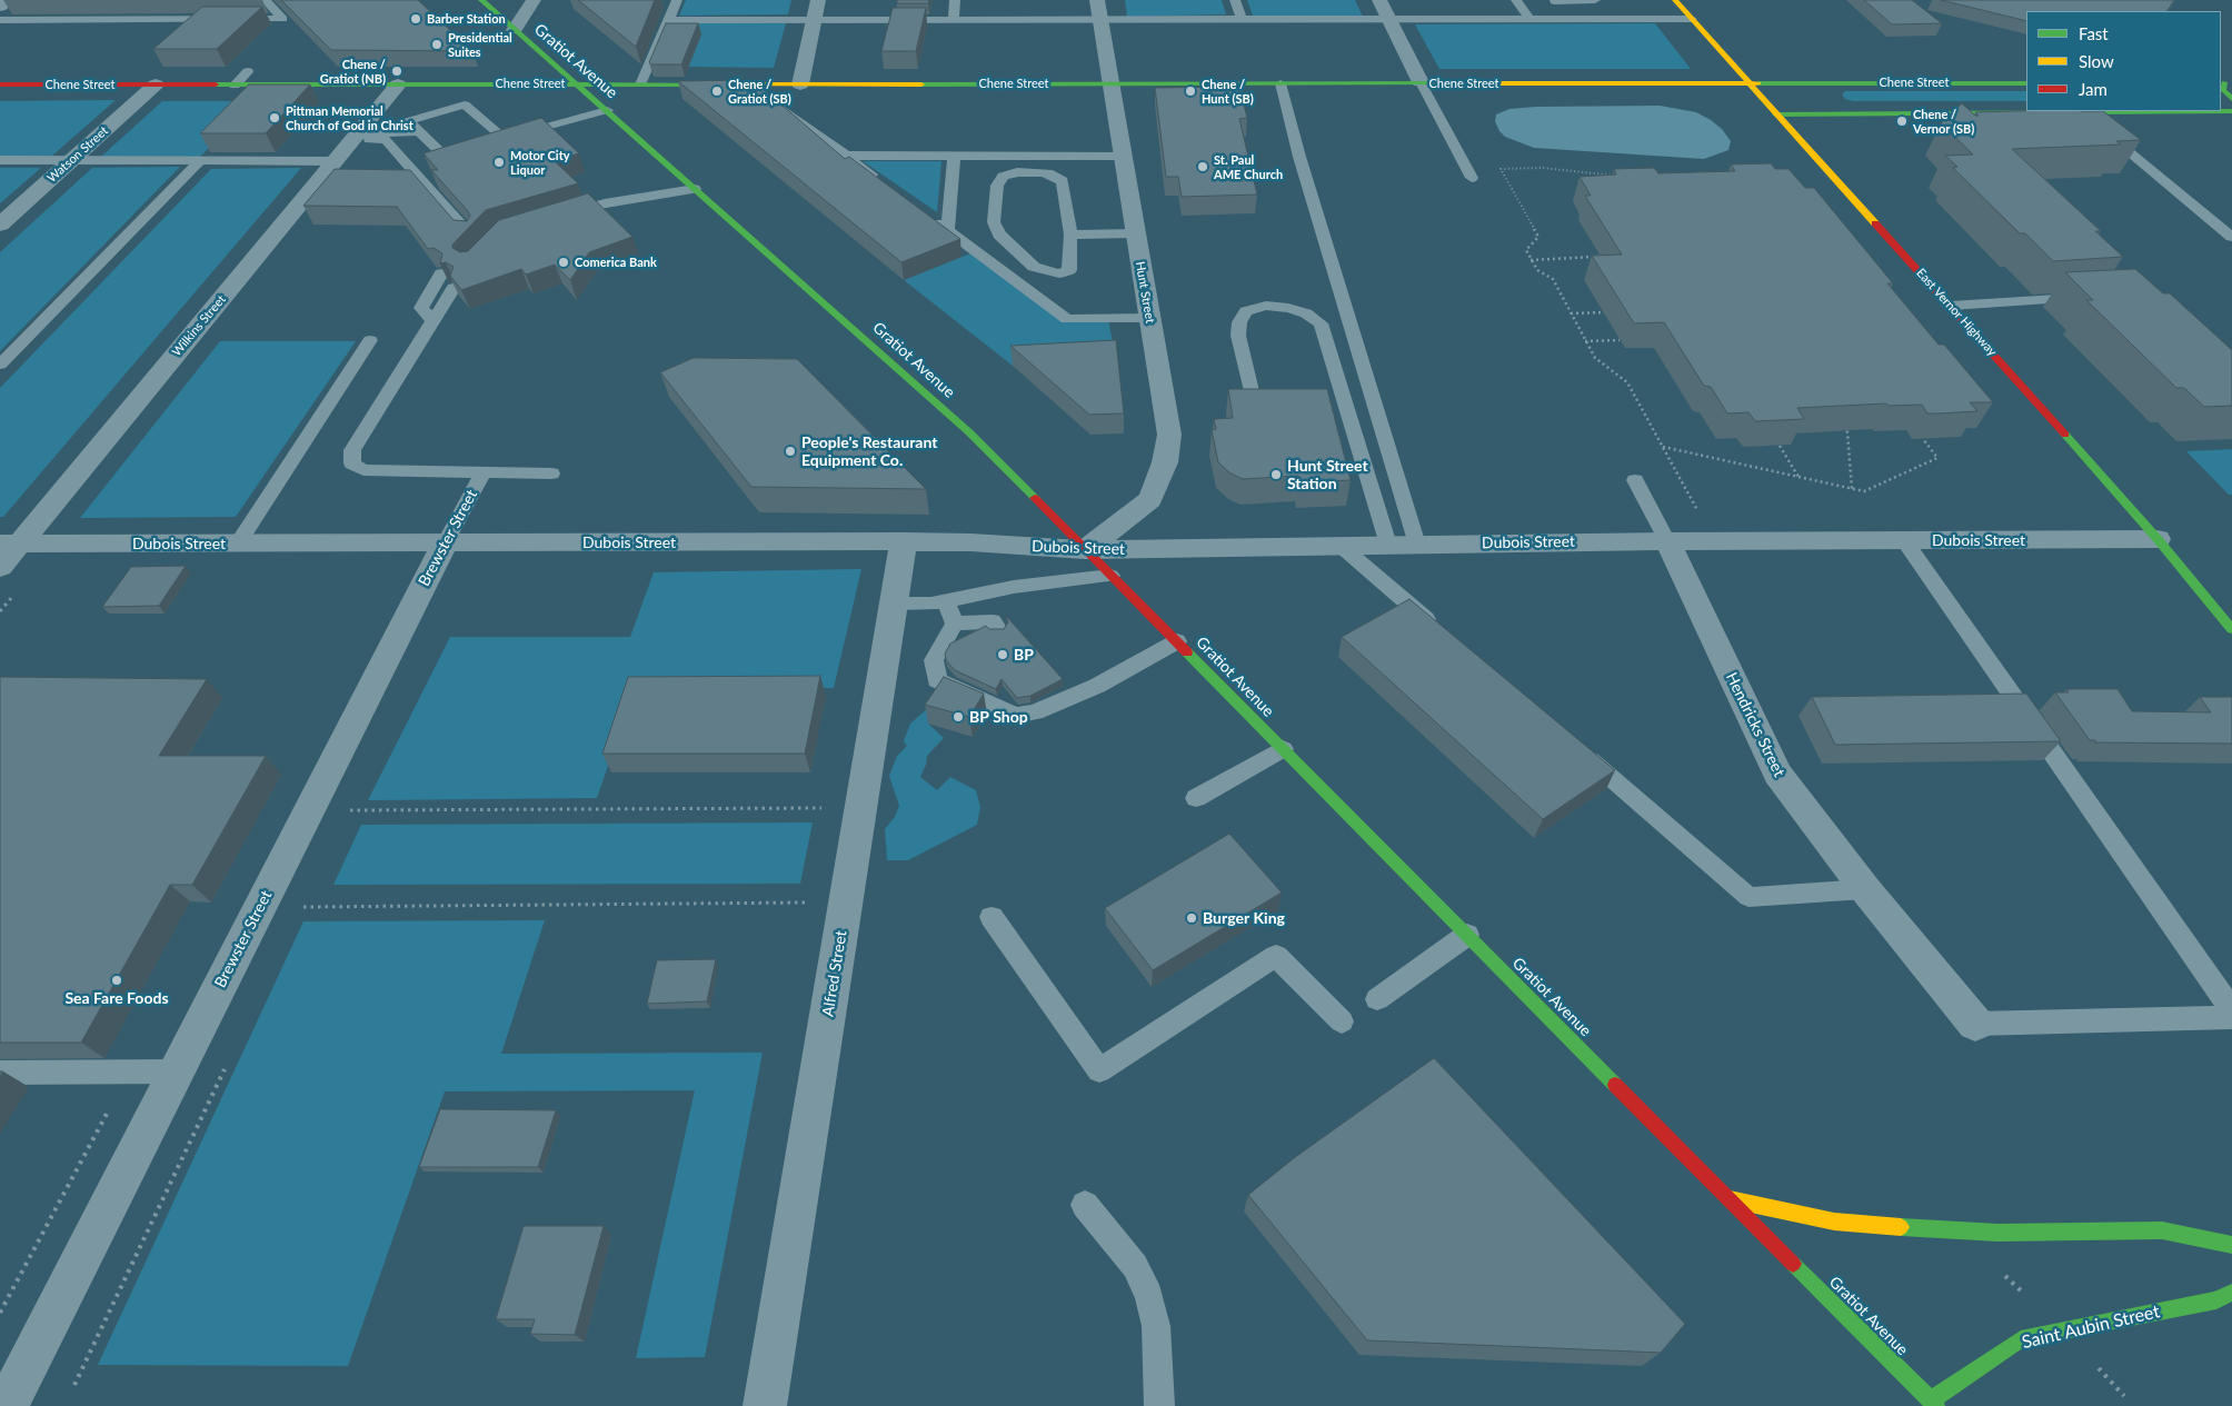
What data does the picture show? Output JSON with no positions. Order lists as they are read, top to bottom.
{
  "streets": {
    "street": [
      "Gratiot Avenue",
      "Chene Street",
      "Watson Street",
      "Hunt Street",
      "East Vernor Highway",
      "Wilkins Street",
      "Brewster Street",
      "Dubois Street",
      "Hendricks Street",
      "Alfred Street",
      "Saint Aubin Street"
    ]
  },
  "crossings": [
    ["Gratiot Avenue", "Chene Street"],
    ["Gratiot Avenue", "Hunt Street"],
    ["Gratiot Avenue", "Dubois Street"],
    ["Gratiot Avenue", "Saint Aubin Street"],
    ["Chene Street", "Watson Street"],
    ["Chene Street", "Hunt Street"],
    ["Chene Street", "East Vernor Highway"],
    ["Chene Street", "Wilkins Street"],
    ["Hunt Street", "Dubois Street"],
    ["East Vernor Highway", "Dubois Street"],
    ["Wilkins Street", "Dubois Street"],
    ["Brewster Street", "Dubois Street"],
    ["Dubois Street", "Hendricks Street"],
    ["Dubois Street", "Alfred Street"]
  ],
  "places": [
    "Barber Station",
    "Presidential Suites",
    "Chene / Gratiot (NB)",
    "Chene / Gratiot (SB)",
    "Chene / Hunt (SB)",
    "Pittman Memorial Church of God in Christ",
    "Chene / Vernor (SB)",
    "Motor City Liquor",
    "St. Paul AME Church",
    "Comerica Bank",
    "People's Restaurant Equipment Co.",
    "Hunt Street Station",
    "BP",
    "BP Shop",
    "Burger King",
    "Sea Fare Foods"
  ],
  "legend": ["Fast", "Slow", "Jam"]
}
